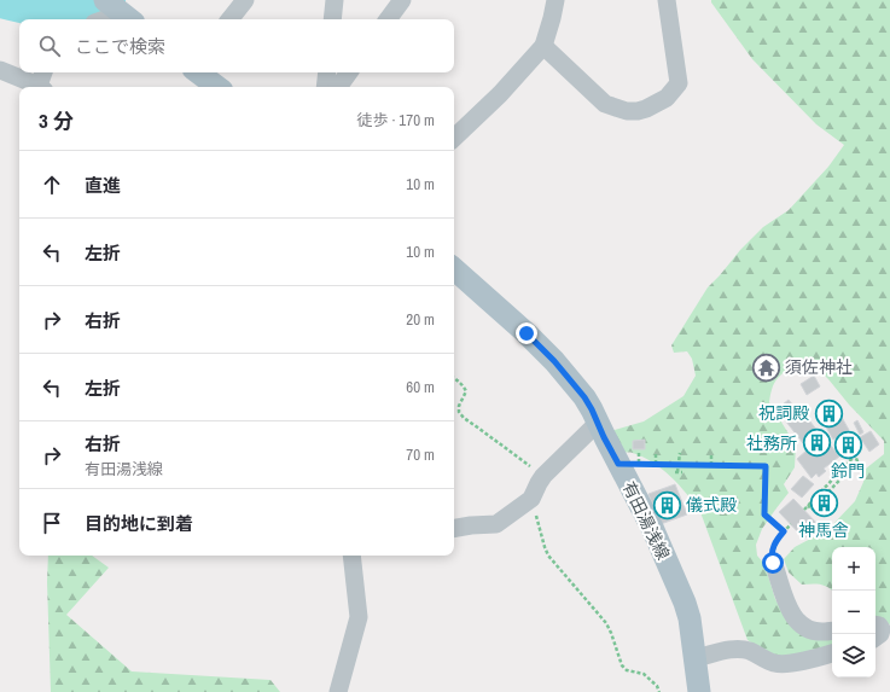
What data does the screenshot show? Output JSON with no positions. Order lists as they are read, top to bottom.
{
  "streets": {
    "main road": ["有田湯浅線"]
  },
  "places": {
    "temple": ["須佐神社"],
    "building": [
      "祝詞殿",
      "社務所",
      "鈴門",
      "神馬舎",
      "儀式殿"
    ]
  },
  "page": {
    "search": "ここで検索",
    "heading": ["3 分", "徒歩 · 170 m"],
    "list": [
      ["直進", "10 m"],
      ["左折", "10 m"],
      ["右折", "20 m"],
      ["左折", "60 m"],
      ["右折", "有田湯浅線", "70 m"],
      "目的地に到着"
    ],
    "map_buttons": ["+", "−"]
  }
}
